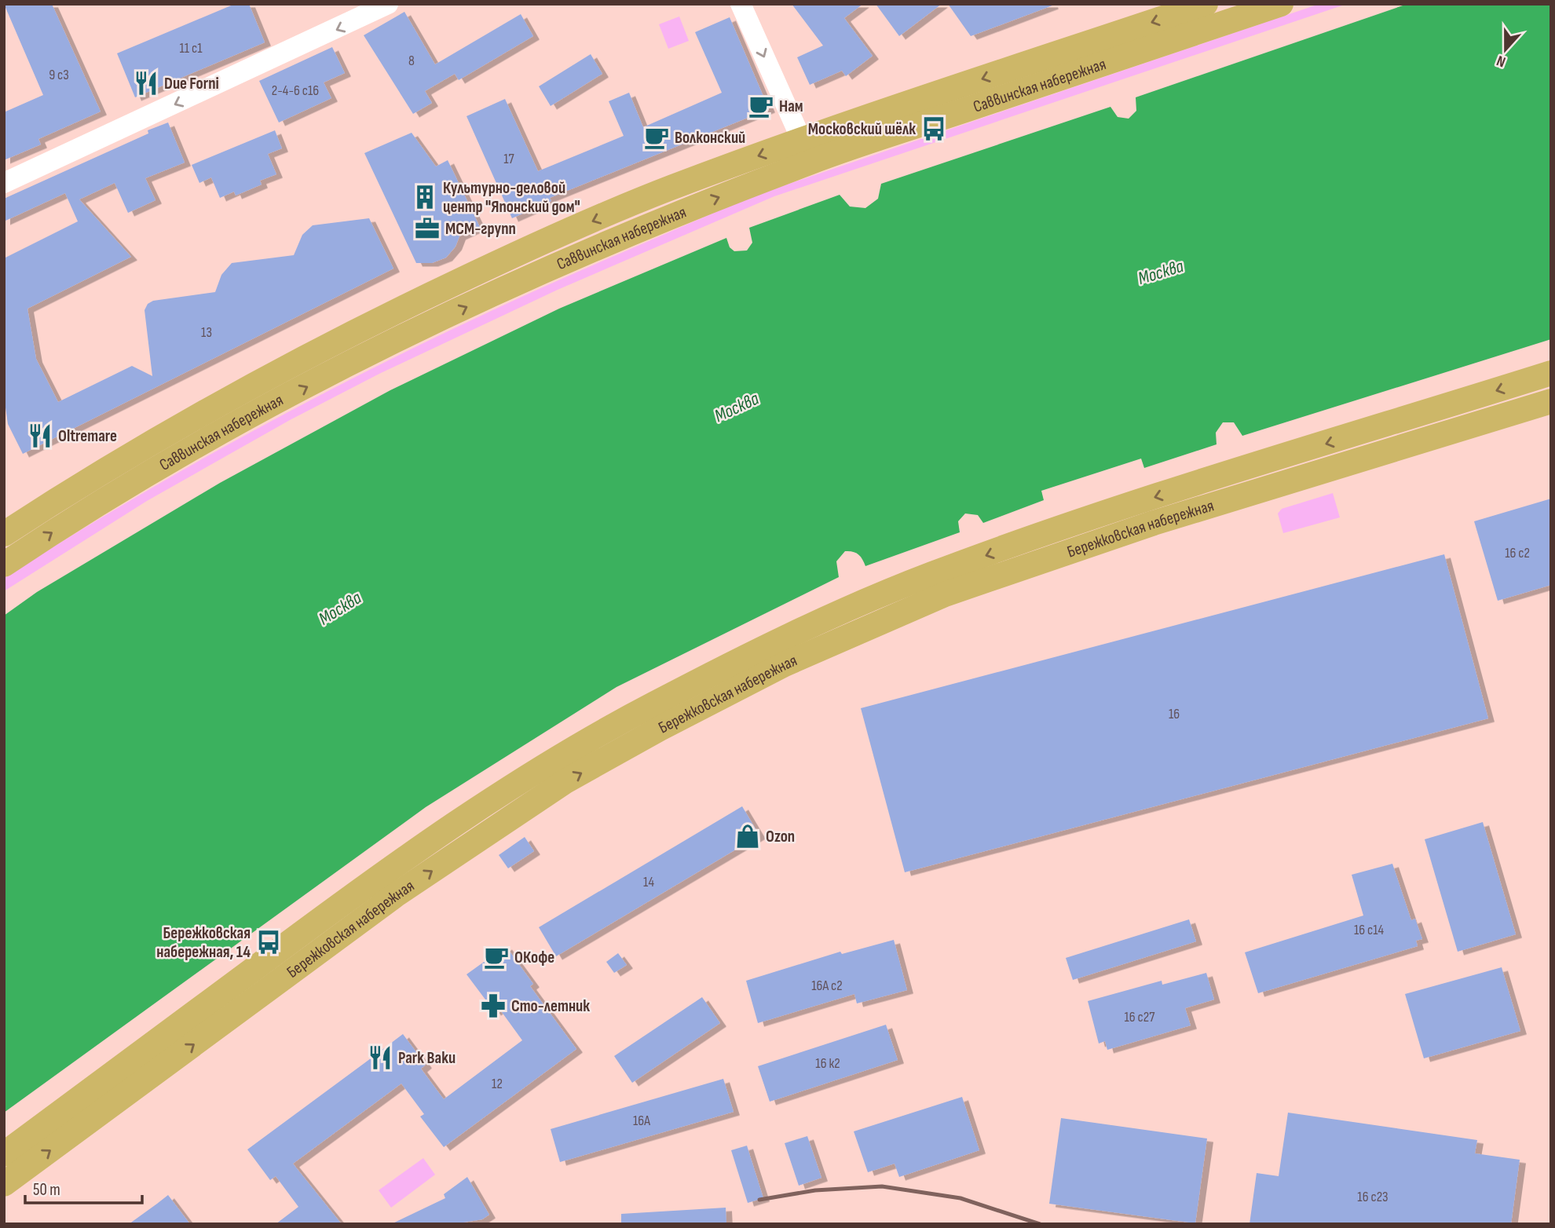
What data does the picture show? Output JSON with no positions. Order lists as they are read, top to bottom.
{
  "streets": {
    "main road": ["Саввинская набережная", "Бережковская набережная"]
  },
  "water": ["Москва"],
  "places": {
    "restaurant": ["Due Forni", "Oltremare", "Park Baku"],
    "cafe": ["Нам", "Волконский", "ОКофе"],
    "bus stop": ["Московский шёлк", "Бережковская набережная, 14"],
    "building": ["Культурно-деловой центр \"Японский дом\""],
    "office": ["МСМ-групп"],
    "shop": ["Ozon"],
    "pharmacy": ["Сто-летник"]
  },
  "house_numbers": [
    "11 с1",
    "8",
    "9 с3",
    "2-4-6 с16",
    "17",
    "13",
    "16 с2",
    "16",
    "14",
    "16 с14",
    "16А с2",
    "16 с27",
    "16 к2",
    "12",
    "16А",
    "16 с23"
  ],
  "scale_bar": "50 m",
  "north": "bottom"
}
